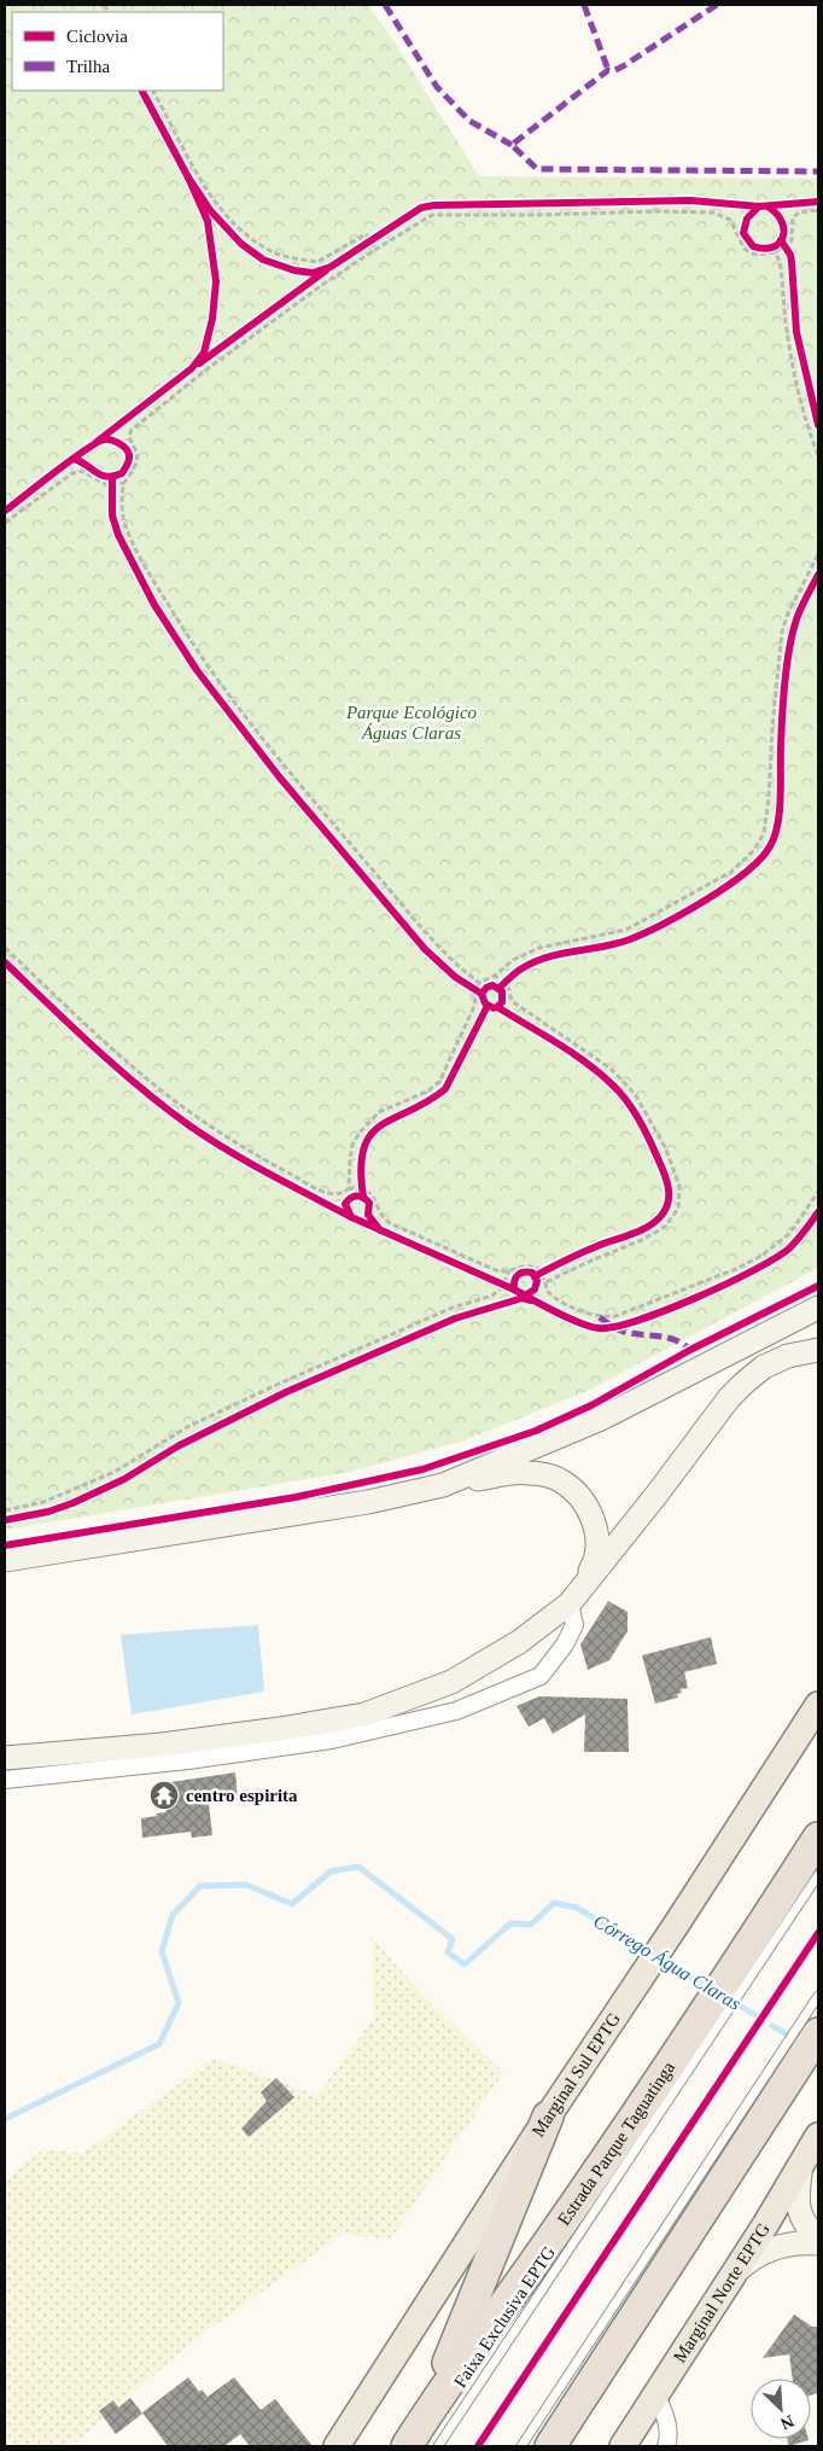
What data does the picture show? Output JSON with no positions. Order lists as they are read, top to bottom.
{
  "streets": {
    "highway": ["Estrada Parque Taguatinga"],
    "main road": ["Marginal Sul EPTG", "Marginal Norte EPTG"],
    "lane": ["Faixa Exclusiva EPTG"]
  },
  "crossings": [
    ["Estrada Parque Taguatinga", "Faixa Exclusiva EPTG"]
  ],
  "water": ["Córrego Água Claras"],
  "parks": ["Parque Ecológico Águas Claras"],
  "places": {
    "temple": ["centro espirita"]
  },
  "legend": ["Ciclovia", "Trilha"],
  "north": "bottom right"
}
